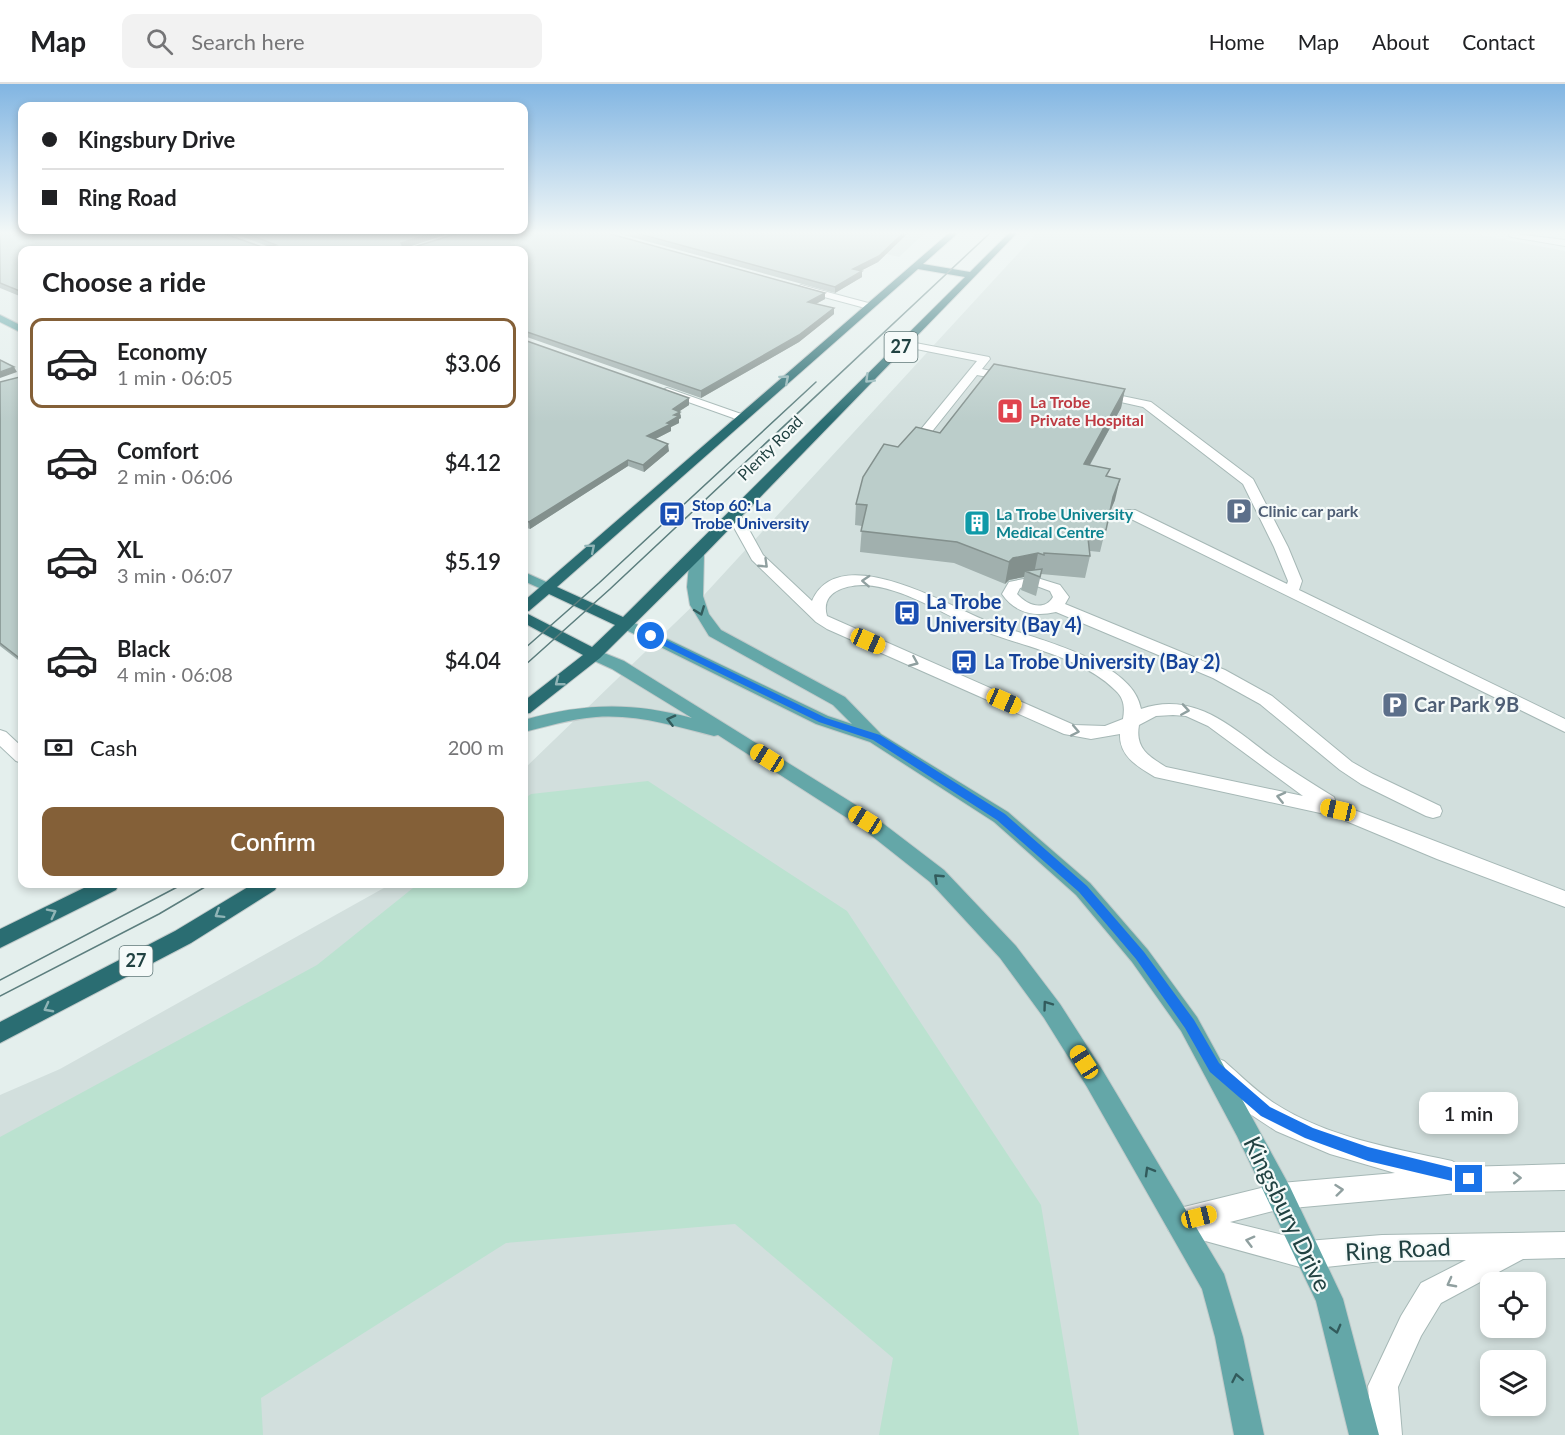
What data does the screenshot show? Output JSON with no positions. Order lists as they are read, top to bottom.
{
  "streets": {
    "highway": ["27", "Plenty Road"],
    "main road": ["Kingsbury Drive"],
    "street": ["Ring Road"]
  },
  "crossings": [
    ["Plenty Road", "Kingsbury Drive"],
    ["Kingsbury Drive", "Ring Road"]
  ],
  "places": {
    "hospital": ["La Trobe Private Hospital"],
    "parking": ["Clinic car park", "Car Park 9B"],
    "bus stop": ["Stop 60: La Trobe University", "La Trobe University (Bay 4)", "La Trobe University (Bay 2)"],
    "building": ["La Trobe University Medical Centre"]
  },
  "page": {
    "header": "Map",
    "search": "Search here",
    "nav": [
      "Home",
      "Map",
      "About",
      "Contact"
    ],
    "banner": ["Kingsbury Drive", "Ring Road"],
    "heading": "Choose a ride",
    "list": [
      {
        "name": "Economy",
        "note": "1 min · 06:05",
        "value": "$3.06"
      },
      {
        "name": "Comfort",
        "note": "2 min · 06:06",
        "value": "$4.12"
      },
      {
        "name": "XL",
        "note": "3 min · 06:07",
        "value": "$5.19"
      },
      {
        "name": "Black",
        "note": "4 min · 06:08",
        "value": "$4.04"
      }
    ],
    "pay": ["Cash", "200 m"],
    "buttons": "Confirm",
    "bubble": "1 min"
  }
}
